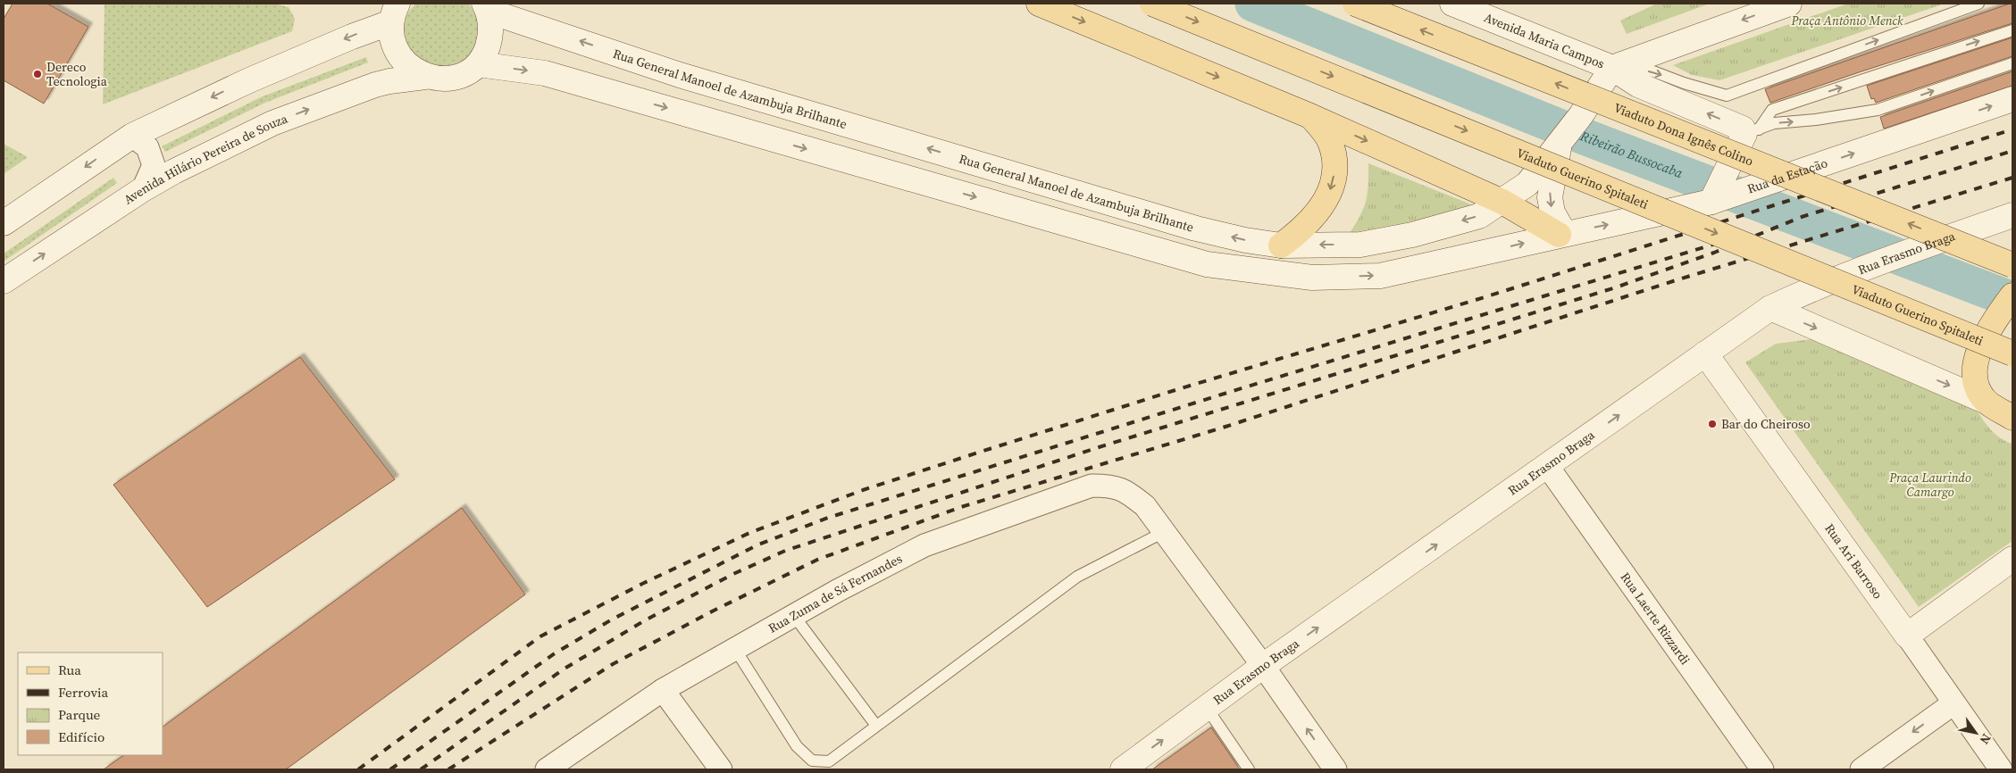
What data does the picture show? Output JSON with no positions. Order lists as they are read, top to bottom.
{
  "streets": {
    "main road": [
      "Avenida Maria Campos",
      "Rua General Manoel de Azambuja Brilhante",
      "Viaduto Dona Ignês Colino",
      "Avenida Hilário Pereira de Souza",
      "Rua da Estação",
      "Viaduto Guerino Spitaleti",
      "Rua Erasmo Braga",
      "Rua Ari Barroso"
    ],
    "street": ["Rua Zuma de Sá Fernandes", "Rua Laerte Rizzardi"]
  },
  "crossings": [
    ["Avenida Maria Campos", "Rua General Manoel de Azambuja Brilhante"],
    ["Avenida Hilário Pereira de Souza", "Rua da Estação"],
    ["Rua Erasmo Braga", "Rua Ari Barroso"],
    ["Rua Erasmo Braga", "Rua Zuma de Sá Fernandes"],
    ["Rua Erasmo Braga", "Rua Laerte Rizzardi"]
  ],
  "one_way": ["Rua Erasmo Braga"],
  "water": ["Ribeirão Bussocaba"],
  "parks": ["Praça Antônio Menck", "Praça Laurindo Camargo"],
  "places": ["Dereco Tecnologia", "Bar do Cheiroso"],
  "legend": [
    "Rua",
    "Ferrovia",
    "Parque",
    "Edifício"
  ],
  "north": "bottom right"
}
